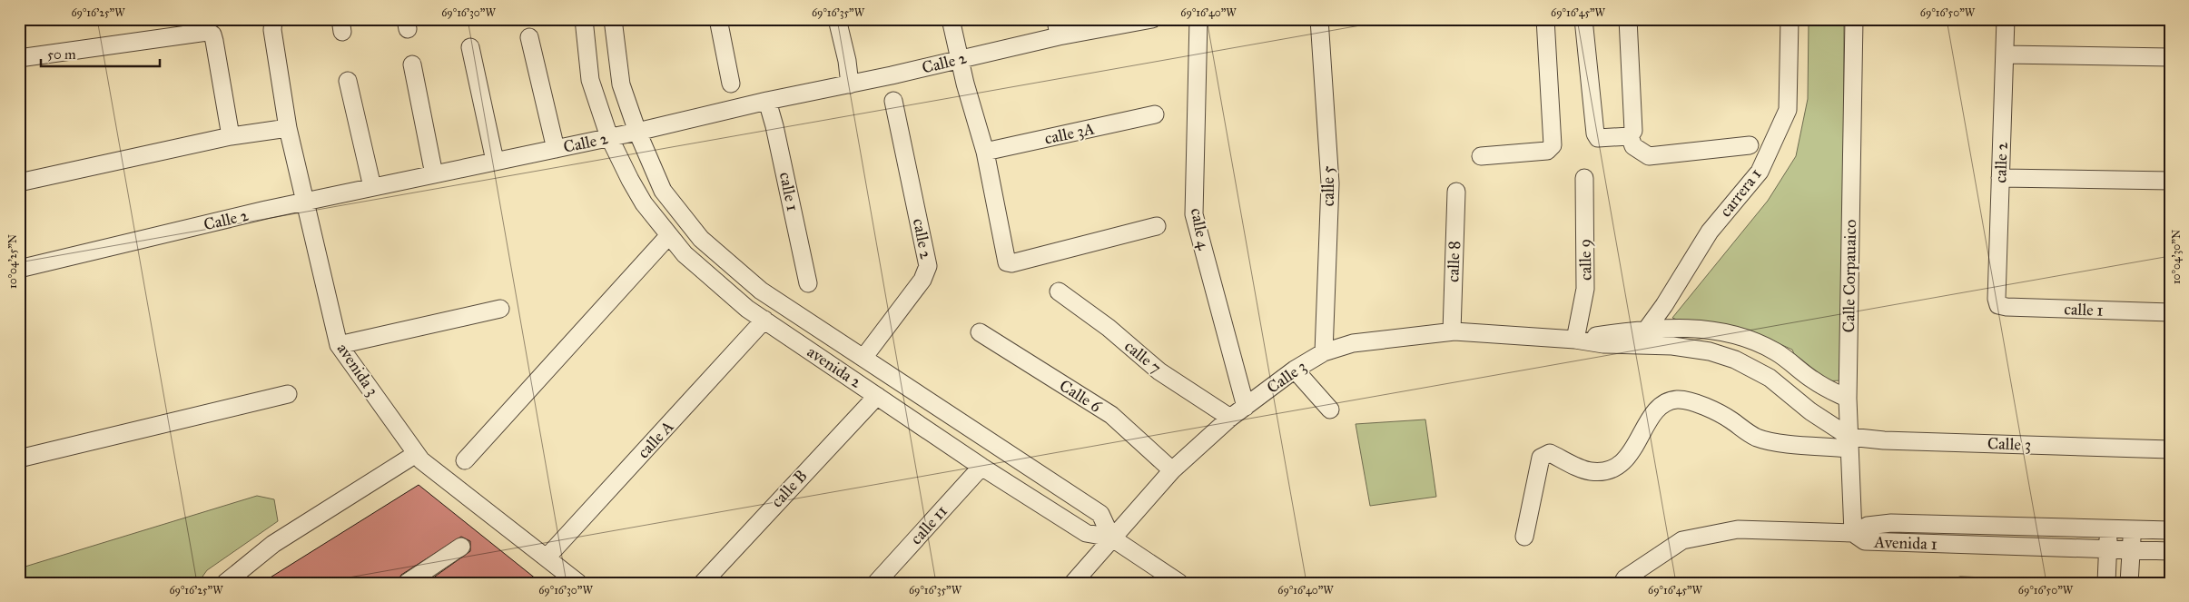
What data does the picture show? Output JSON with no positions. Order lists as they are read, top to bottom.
{
  "streets": {
    "street": [
      "Calle 2",
      "calle 3A",
      "calle 2",
      "calle 5",
      "calle 1",
      "carrera 1",
      "calle 4",
      "calle 9",
      "calle 8",
      "Calle Corpauaico",
      "calle 7",
      "avenida 2",
      "avenida 3",
      "Calle 3",
      "Calle 6",
      "calle A",
      "calle B",
      "calle 11",
      "Avenida 1"
    ]
  },
  "crossings": [
    ["Calle 2", "calle 2"],
    ["Calle 2", "calle 1"],
    ["Calle 2", "avenida 2"],
    ["Calle 2", "avenida 3"],
    ["calle 3A", "calle 2"],
    ["calle 2", "calle 1"],
    ["calle 5", "Calle 3"],
    ["calle 4", "Calle 3"],
    ["calle 9", "Calle 3"],
    ["calle 8", "Calle 3"],
    ["Calle Corpauaico", "Calle 3"],
    ["Calle Corpauaico", "Avenida 1"],
    ["calle 7", "Calle 3"],
    ["avenida 2", "Calle 3"],
    ["avenida 2", "calle A"],
    ["avenida 2", "calle B"],
    ["avenida 2", "calle 11"],
    ["avenida 3", "calle A"],
    ["Calle 3", "Calle 6"]
  ],
  "scale_bar": "50 m",
  "coordinates": [
    "69°16'25\"W",
    "69°16'30\"W",
    "69°16'35\"W",
    "69°16'40\"W",
    "69°16'45\"W",
    "69°16'50\"W",
    "10°04'30\"N",
    "10°04'25\"N"
  ]
}
